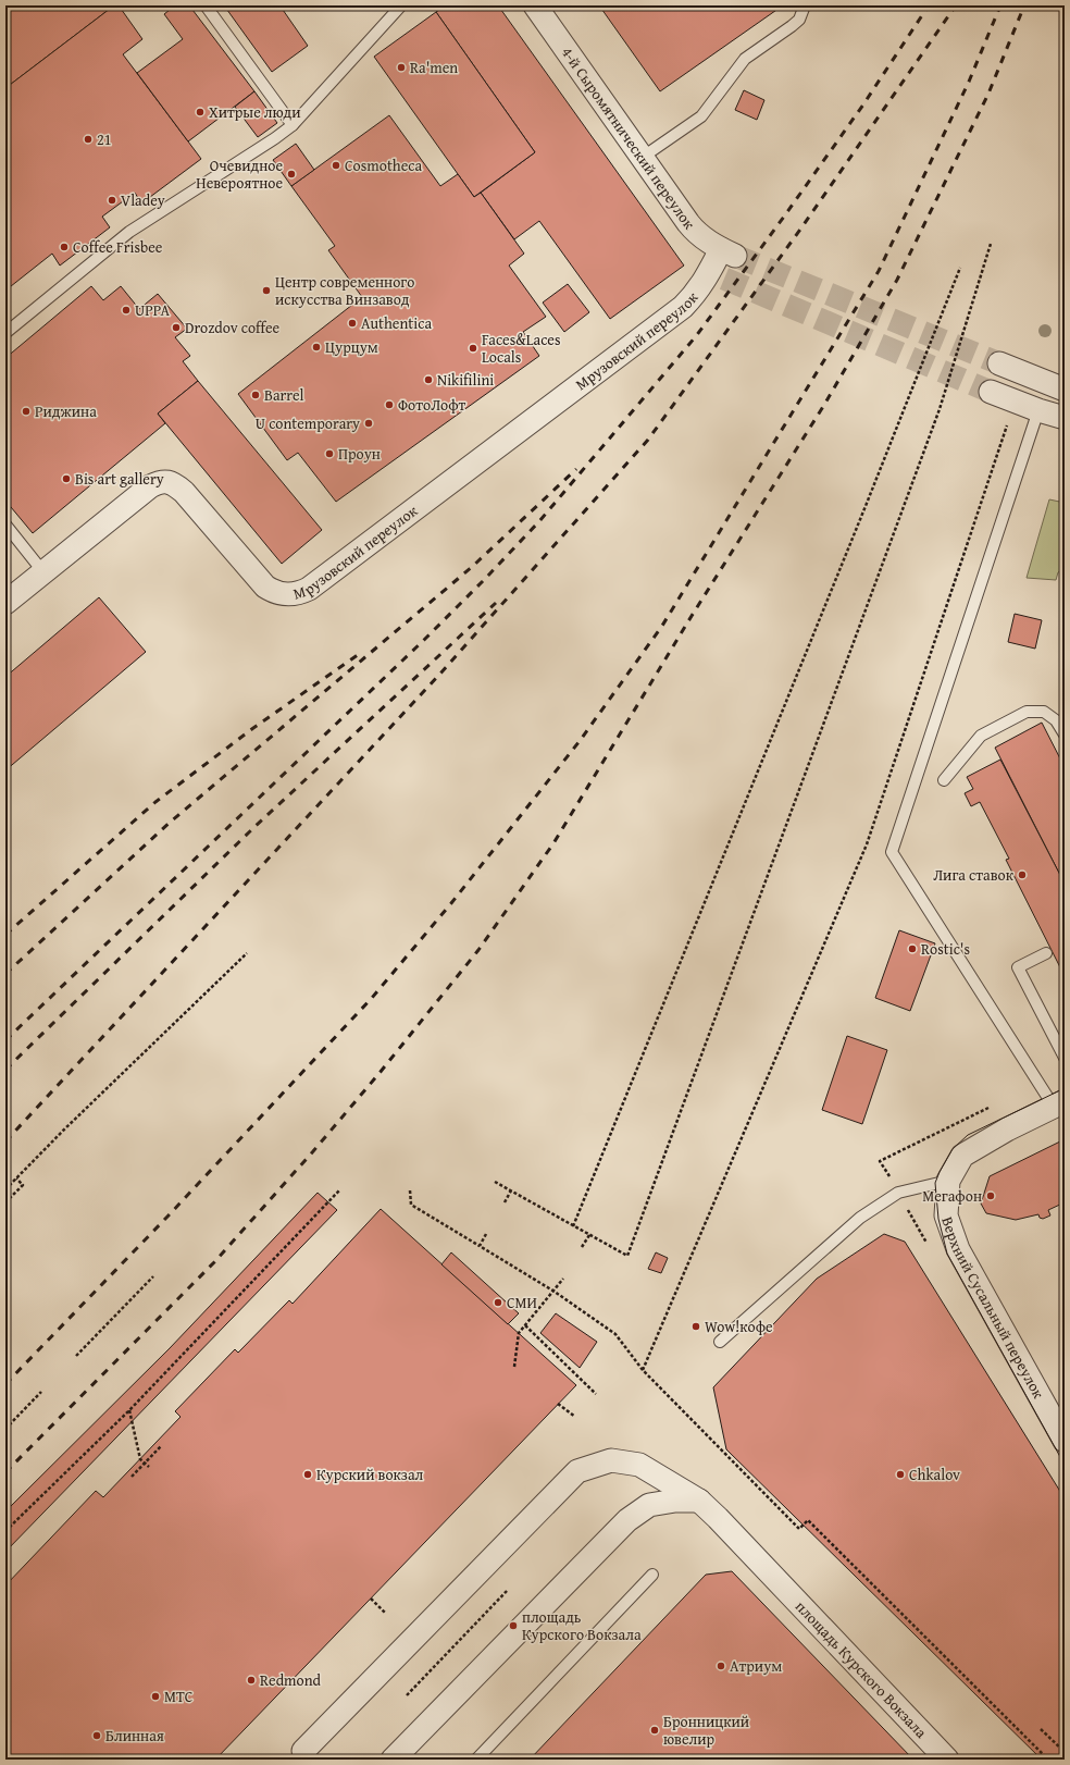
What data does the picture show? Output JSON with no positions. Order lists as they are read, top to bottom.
{
  "streets": {
    "street": [
      "4-й Сыромятнический переулок",
      "Мрузовский переулок",
      "Верхний Сусальный переулок",
      "площадь Курского Вокзала"
    ]
  },
  "crossings": [
    ["4-й Сыромятнический переулок", "Мрузовский переулок"]
  ],
  "places": [
    "Ra'men",
    "Хитрые люди",
    "21",
    "Cosmotheca",
    "Очевидное Невероятное",
    "Vladey",
    "Coffee Frisbee",
    "Центр современного искусства Винзавод",
    "UPPA",
    "Authentica",
    "Drozdov coffee",
    "Цурцум",
    "Faces&Laces Locals",
    "Nikifilini",
    "Barrel",
    "ФотоЛофт",
    "Риджина",
    "U contemporary",
    "Проун",
    "Bis art gallery",
    "Лига ставок",
    "Rostic's",
    "Мегафон",
    "СМИ",
    "Wow!кофе",
    "Курский вокзал",
    "Chkalov",
    "площадь Курского Вокзала",
    "Атриум",
    "Redmond",
    "МТС",
    "Бронницкий ювелир",
    "Блинная"
  ]
}
